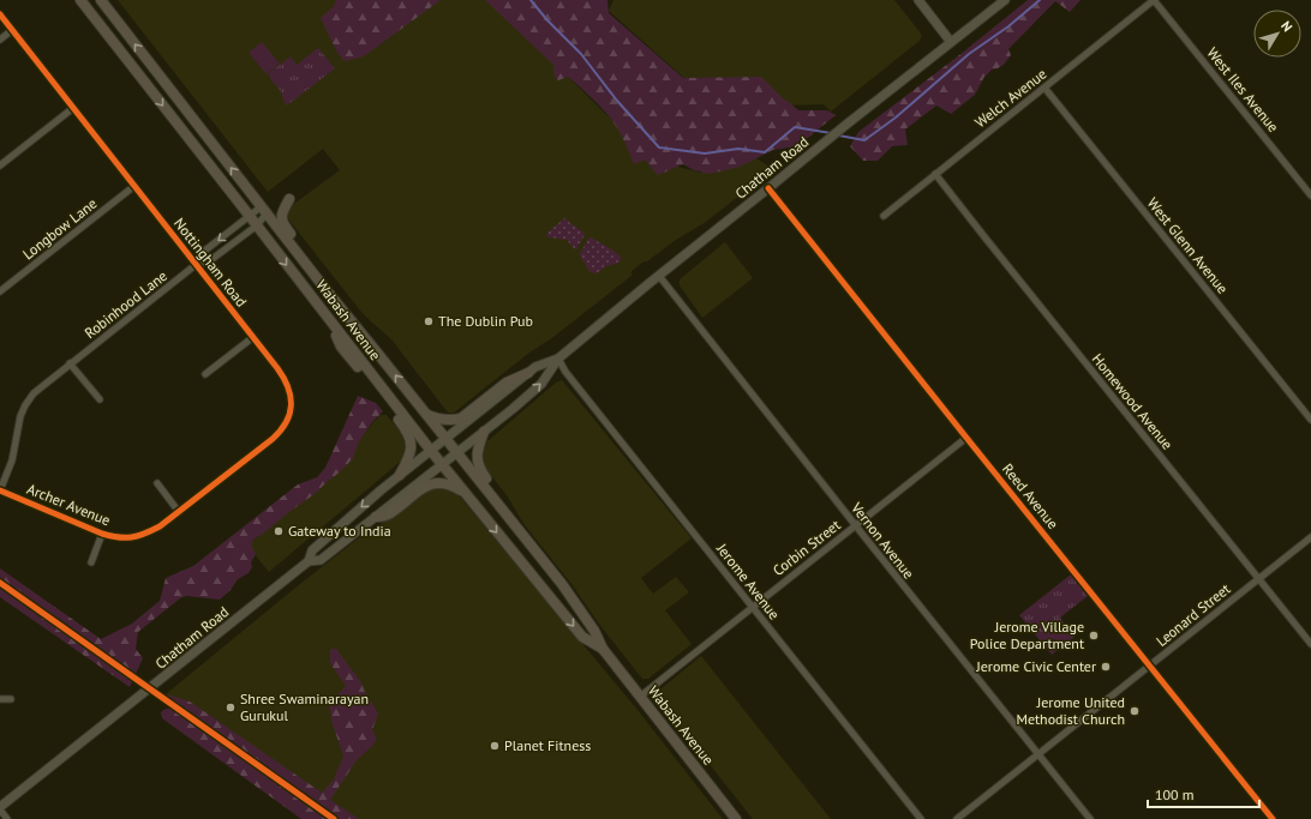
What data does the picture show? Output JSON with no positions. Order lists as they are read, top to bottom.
{
  "streets": {
    "main road": ["Chatham Road", "Wabash Avenue"],
    "street": [
      "West Iles Avenue",
      "Welch Avenue",
      "Longbow Lane",
      "West Glenn Avenue",
      "Nottingham Road",
      "Robinhood Lane",
      "Homewood Avenue",
      "Reed Avenue",
      "Archer Avenue",
      "Vernon Avenue",
      "Corbin Street",
      "Jerome Avenue",
      "Leonard Street"
    ]
  },
  "crossings": [
    ["West Iles Avenue", "Welch Avenue"],
    ["Welch Avenue", "West Glenn Avenue"],
    ["Welch Avenue", "Homewood Avenue"],
    ["Chatham Road", "Wabash Avenue"],
    ["Chatham Road", "Reed Avenue"],
    ["Chatham Road", "Vernon Avenue"],
    ["Chatham Road", "Jerome Avenue"],
    ["Longbow Lane", "Nottingham Road"],
    ["Nottingham Road", "Robinhood Lane"],
    ["Nottingham Road", "Archer Avenue"],
    ["Robinhood Lane", "Wabash Avenue"],
    ["Robinhood Lane", "Archer Avenue"],
    ["Wabash Avenue", "Corbin Street"],
    ["Homewood Avenue", "Leonard Street"],
    ["Reed Avenue", "Corbin Street"],
    ["Reed Avenue", "Leonard Street"],
    ["Vernon Avenue", "Corbin Street"],
    ["Vernon Avenue", "Leonard Street"],
    ["Corbin Street", "Jerome Avenue"]
  ],
  "places": [
    "The Dublin Pub",
    "Gateway to India",
    "Jerome Village Police Department",
    "Jerome Civic Center",
    "Shree Swaminarayan Gurukul",
    "Jerome United Methodist Church",
    "Planet Fitness"
  ],
  "scale_bar": "100 m",
  "north": "top right"
}
